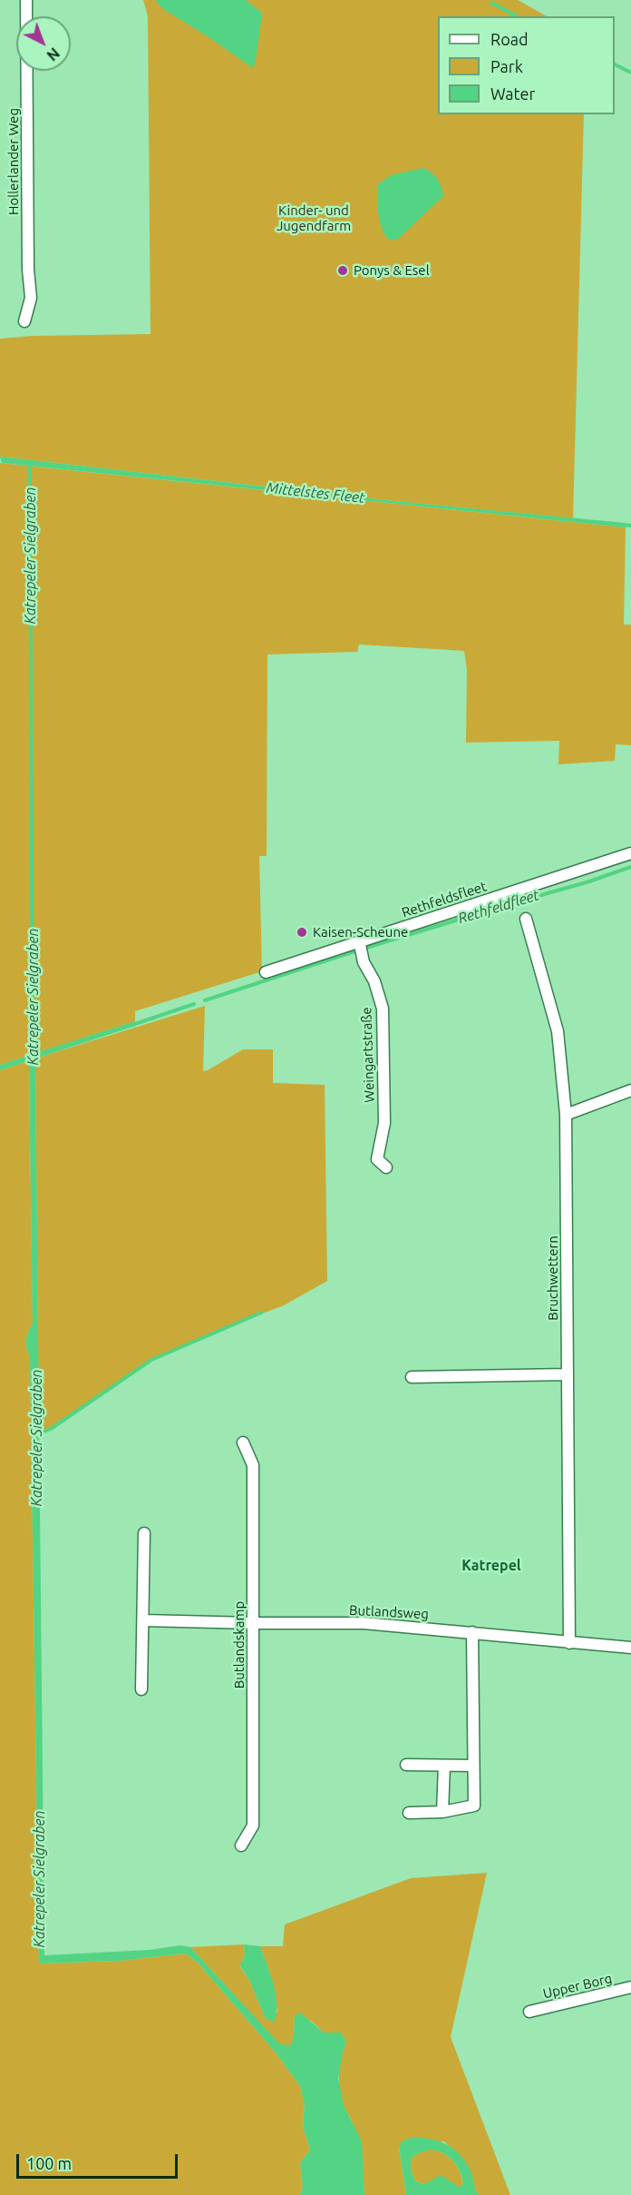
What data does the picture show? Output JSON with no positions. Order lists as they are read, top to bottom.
{
  "streets": {
    "street": [
      "Hollerlander Weg",
      "Rethfeldsfleet",
      "Weingartstraße",
      "Bruchwettern",
      "Butlandsweg",
      "Butlandskamp",
      "Upper Borg"
    ]
  },
  "crossings": [
    ["Rethfeldsfleet", "Weingartstraße"],
    ["Bruchwettern", "Butlandsweg"],
    ["Butlandsweg", "Butlandskamp"]
  ],
  "districts": ["Katrepel"],
  "water": ["Mittelstes Fleet", "Katrepeler Sielgraben", "Rethfeldfleet"],
  "parks": ["Kinder- und Jugendfarm"],
  "places": ["Ponys & Esel", "Kaisen-Scheune"],
  "legend": ["Road", "Park", "Water"],
  "scale_bar": "100 m",
  "north": "bottom right"
}
